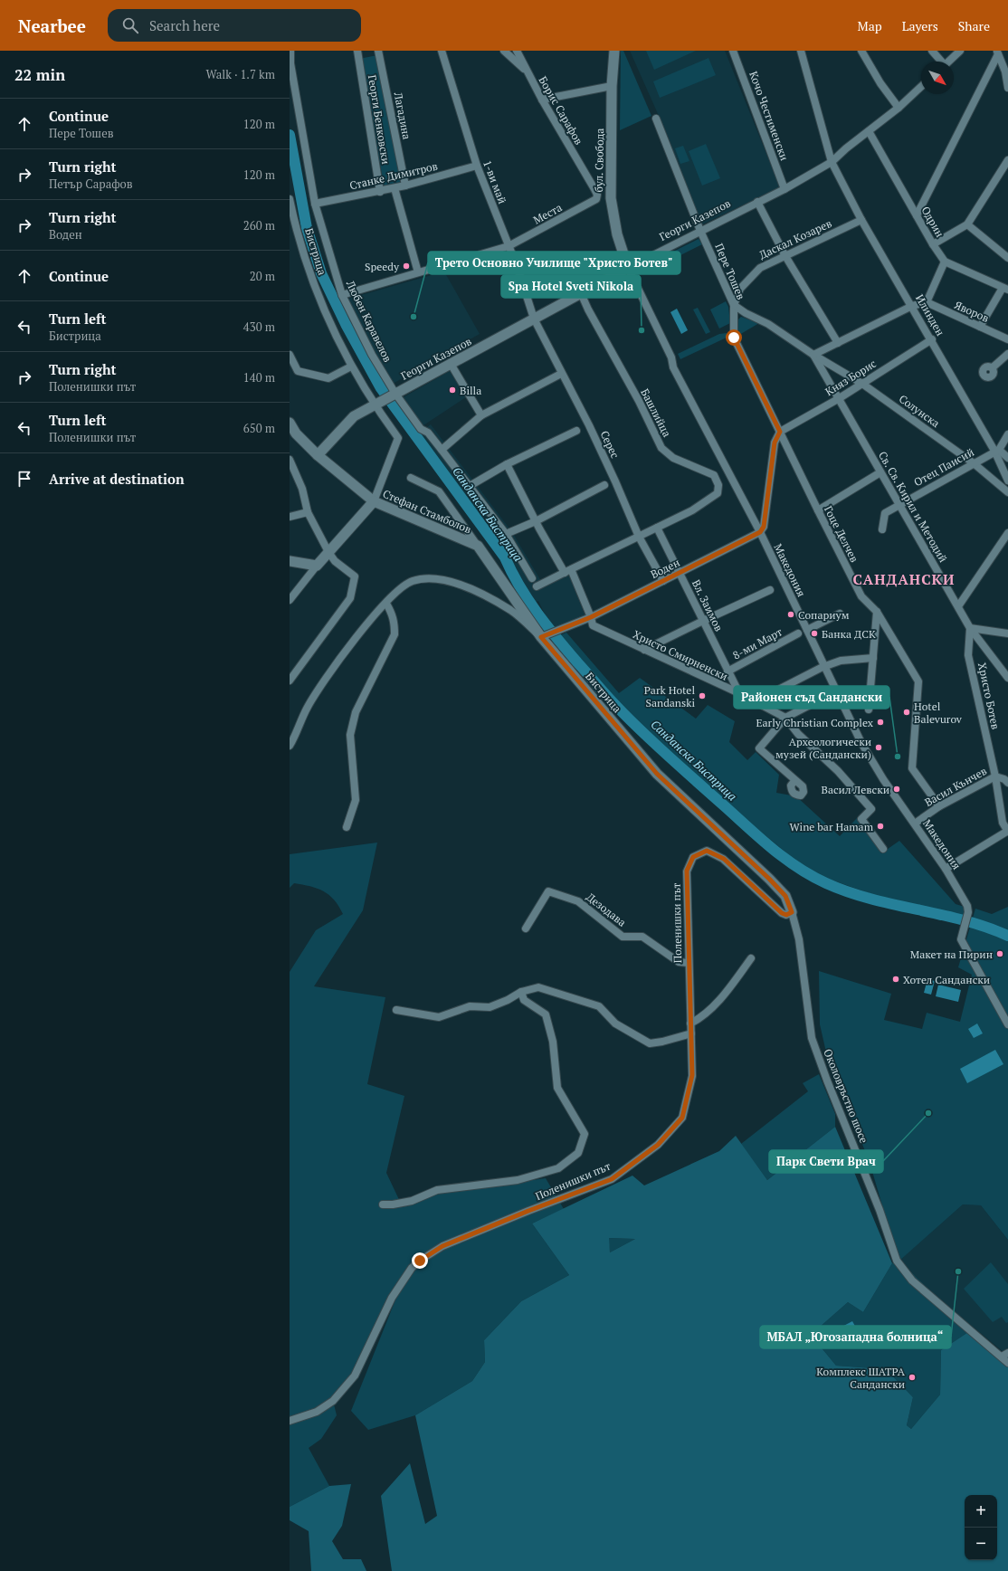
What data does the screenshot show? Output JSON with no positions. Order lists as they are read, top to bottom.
{
  "streets": {
    "street": [
      "Борис Сарафов",
      "Лагадина",
      "Кочо Честименски",
      "Георги Бенковски",
      "бул. Свобода",
      "Станке Димитров",
      "1-ви май",
      "Места",
      "Георги Казепов",
      "Одрин",
      "Даскал Козарев",
      "Бистрица",
      "Пере Тошев",
      "Яворов",
      "Илинден",
      "Любен Каравелов",
      "Княз Борис",
      "Солунска",
      "Башлийца",
      "Серес",
      "Отец Паисий",
      "Св. Св. Кирил и Методий",
      "Стефан Стамболов",
      "Гоце Делчев",
      "Воден",
      "Македония",
      "Вл. Заимов",
      "8-ми Март",
      "Христо Смирненски",
      "Христо Ботев",
      "Васил Кънчев",
      "Дезодава",
      "Поленишки път",
      "Околовръстно шосе"
    ]
  },
  "crossings": [
    ["Борис Сарафов", "Места"],
    ["Лагадина", "Станке Димитров"],
    ["Кочо Честименски", "Георги Казепов"],
    ["Георги Бенковски", "Станке Димитров"],
    ["бул. Свобода", "Георги Казепов"],
    ["бул. Свобода", "Македония"],
    ["Станке Димитров", "1-ви май"],
    ["Станке Димитров", "Любен Каравелов"],
    ["1-ви май", "Места"],
    ["1-ви май", "Георги Казепов"],
    ["1-ви май", "Серес"],
    ["Места", "Любен Каравелов"],
    ["Георги Казепов", "Одрин"],
    ["Георги Казепов", "Бистрица"],
    ["Георги Казепов", "Пере Тошев"],
    ["Георги Казепов", "Илинден"],
    ["Георги Казепов", "Любен Каравелов"],
    ["Георги Казепов", "Башлийца"],
    ["Георги Казепов", "Серес"],
    ["Георги Казепов", "Стефан Стамболов"],
    ["Георги Казепов", "Македония"],
    ["Даскал Козарев", "Пере Тошев"],
    ["Даскал Козарев", "Илинден"],
    ["Даскал Козарев", "Солунска"],
    ["Бистрица", "Стефан Стамболов"],
    ["Бистрица", "Воден"],
    ["Бистрица", "Поленишки път"],
    ["Бистрица", "Околовръстно шосе"],
    ["Пере Тошев", "Княз Борис"],
    ["Пере Тошев", "Солунска"],
    ["Пере Тошев", "Гоце Делчев"],
    ["Илинден", "Княз Борис"],
    ["Илинден", "Отец Паисий"],
    ["Княз Борис", "Солунска"],
    ["Княз Борис", "Св. Св. Кирил и Методий"],
    ["Княз Борис", "Гоце Делчев"],
    ["Солунска", "Отец Паисий"],
    ["Солунска", "Св. Св. Кирил и Методий"],
    ["Башлийца", "Вл. Заимов"],
    ["Серес", "Воден"],
    ["Отец Паисий", "Св. Св. Кирил и Методий"],
    ["Св. Св. Кирил и Методий", "Христо Ботев"],
    ["Гоце Делчев", "Васил Кънчев"],
    ["Воден", "Македония"],
    ["Воден", "Вл. Заимов"],
    ["Воден", "Христо Смирненски"],
    ["Македония", "Васил Кънчев"],
    ["Вл. Заимов", "8-ми Март"],
    ["Вл. Заимов", "Христо Смирненски"],
    ["Христо Ботев", "Васил Кънчев"],
    ["Дезодава", "Поленишки път"],
    ["Поленишки път", "Околовръстно шосе"]
  ],
  "districts": ["САНДАНСКИ"],
  "water": ["Санданска Бистрица"],
  "places": [
    "Speedy",
    "Трето Основно Училище \"Христо Ботев\"",
    "Spa Hotel Sveti Nikola",
    "Billa",
    "Сопариум",
    "Банка ДСК",
    "Park Hotel Sandanski",
    "Hotel Balevurov",
    "Early Christian Complex",
    "Археологически музей (Сандански)",
    "Районен съд Сандански",
    "Васил Левски",
    "Wine bar Hamam",
    "Макет на Пирин",
    "Хотел Сандански",
    "Парк Свети Врач",
    "МБАЛ „Югозападна болница“",
    "Комплекс ШАТРА Сандански"
  ],
  "north": "bottom right",
  "page": {
    "header": "Nearbee",
    "search": "Search here",
    "nav": ["Map", "Layers", "Share"],
    "heading": ["22 min", "Walk · 1.7 km"],
    "list": [
      ["Continue", "Пере Тошев", "120 m"],
      ["Turn right", "Петър Сарафов", "120 m"],
      ["Turn right", "Воден", "260 m"],
      ["Continue", "20 m"],
      ["Turn left", "Бистрица", "430 m"],
      ["Turn right", "Поленишки път", "140 m"],
      ["Turn left", "Поленишки път", "650 m"],
      "Arrive at destination"
    ],
    "map_buttons": ["+", "−"]
  }
}
